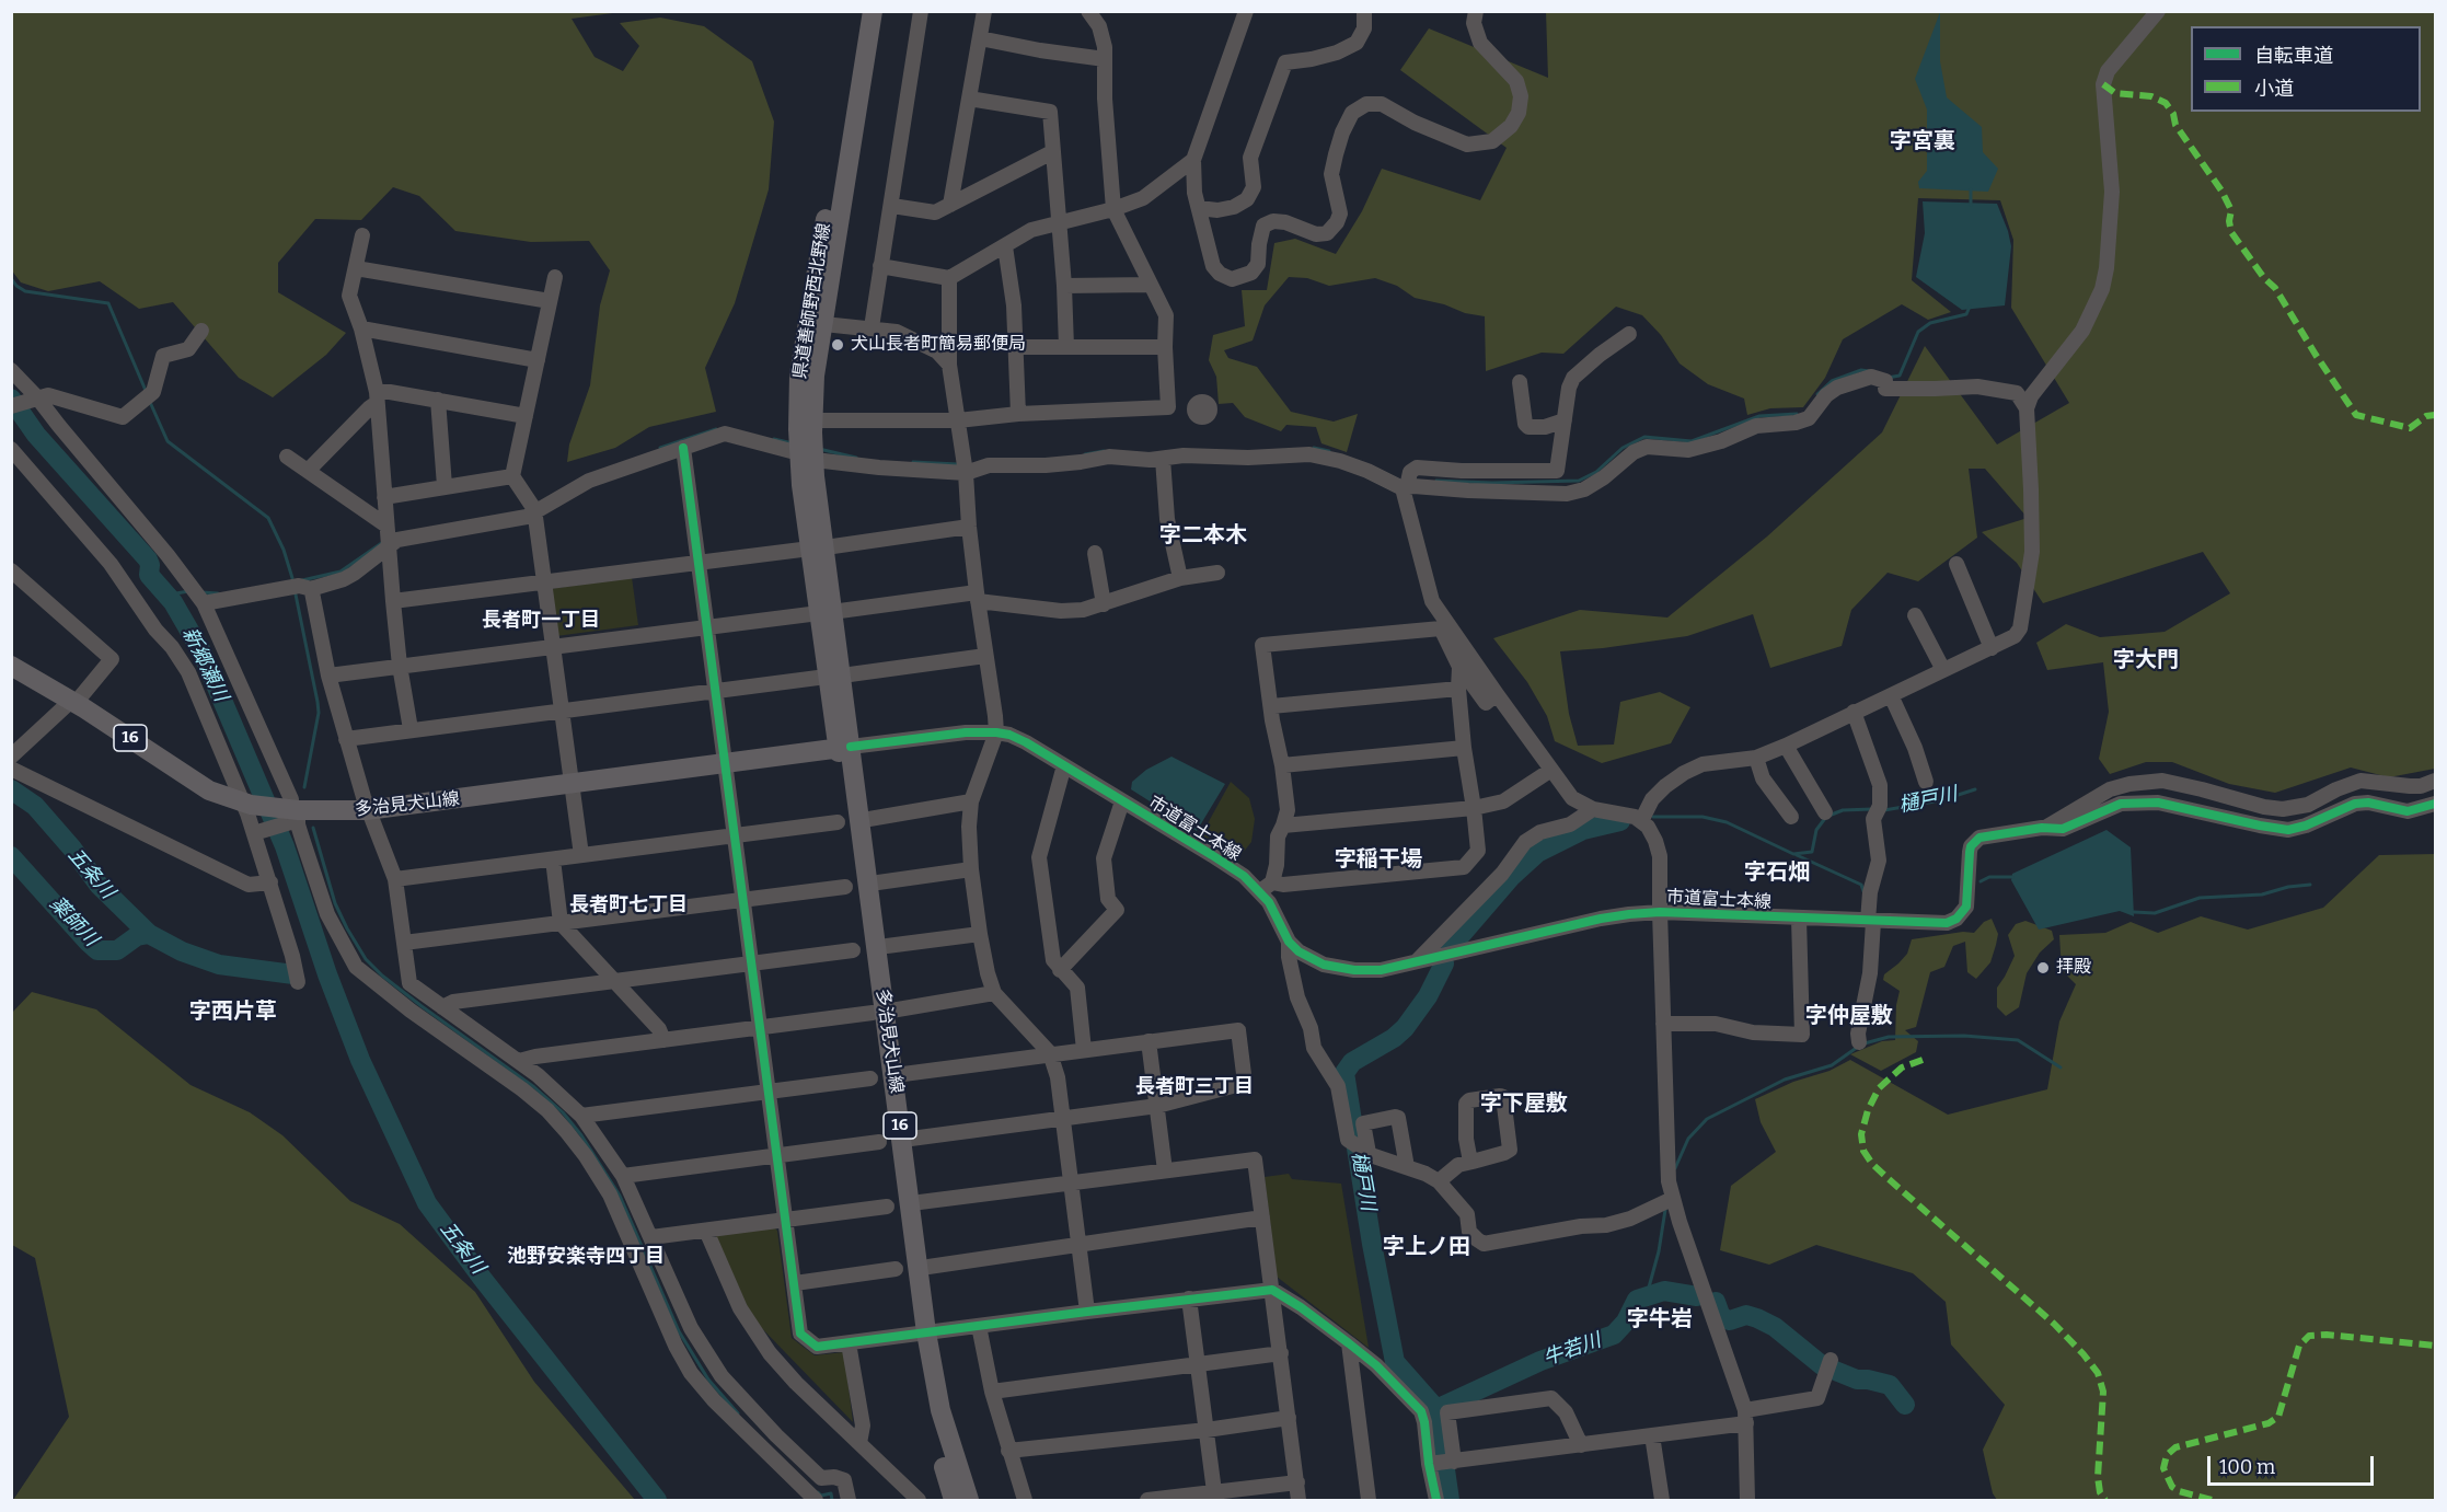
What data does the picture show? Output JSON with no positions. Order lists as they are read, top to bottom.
{
  "streets": {
    "main road": ["県道善師野西北野線", "16", "多治見犬山線"],
    "street": ["市道富士本線"]
  },
  "crossings": [
    ["県道善師野西北野線", "多治見犬山線"],
    ["県道善師野西北野線", "市道富士本線"],
    ["多治見犬山線", "市道富士本線"]
  ],
  "districts": [
    "字宮裏",
    "字二本木",
    "長者町一丁目",
    "字大門",
    "字稲干場",
    "字石畑",
    "長者町七丁目",
    "字西片草",
    "字仲屋敷",
    "長者町三丁目",
    "字下屋敷",
    "字上ノ田",
    "池野安楽寺四丁目",
    "字牛岩"
  ],
  "water": [
    "新郷瀬川",
    "樋戸川",
    "五条川",
    "薬師川",
    "牛若川"
  ],
  "places": ["犬山長者町簡易郵便局", "拝殿"],
  "legend": ["自転車道", "小道"],
  "scale_bar": "100 m"
}
